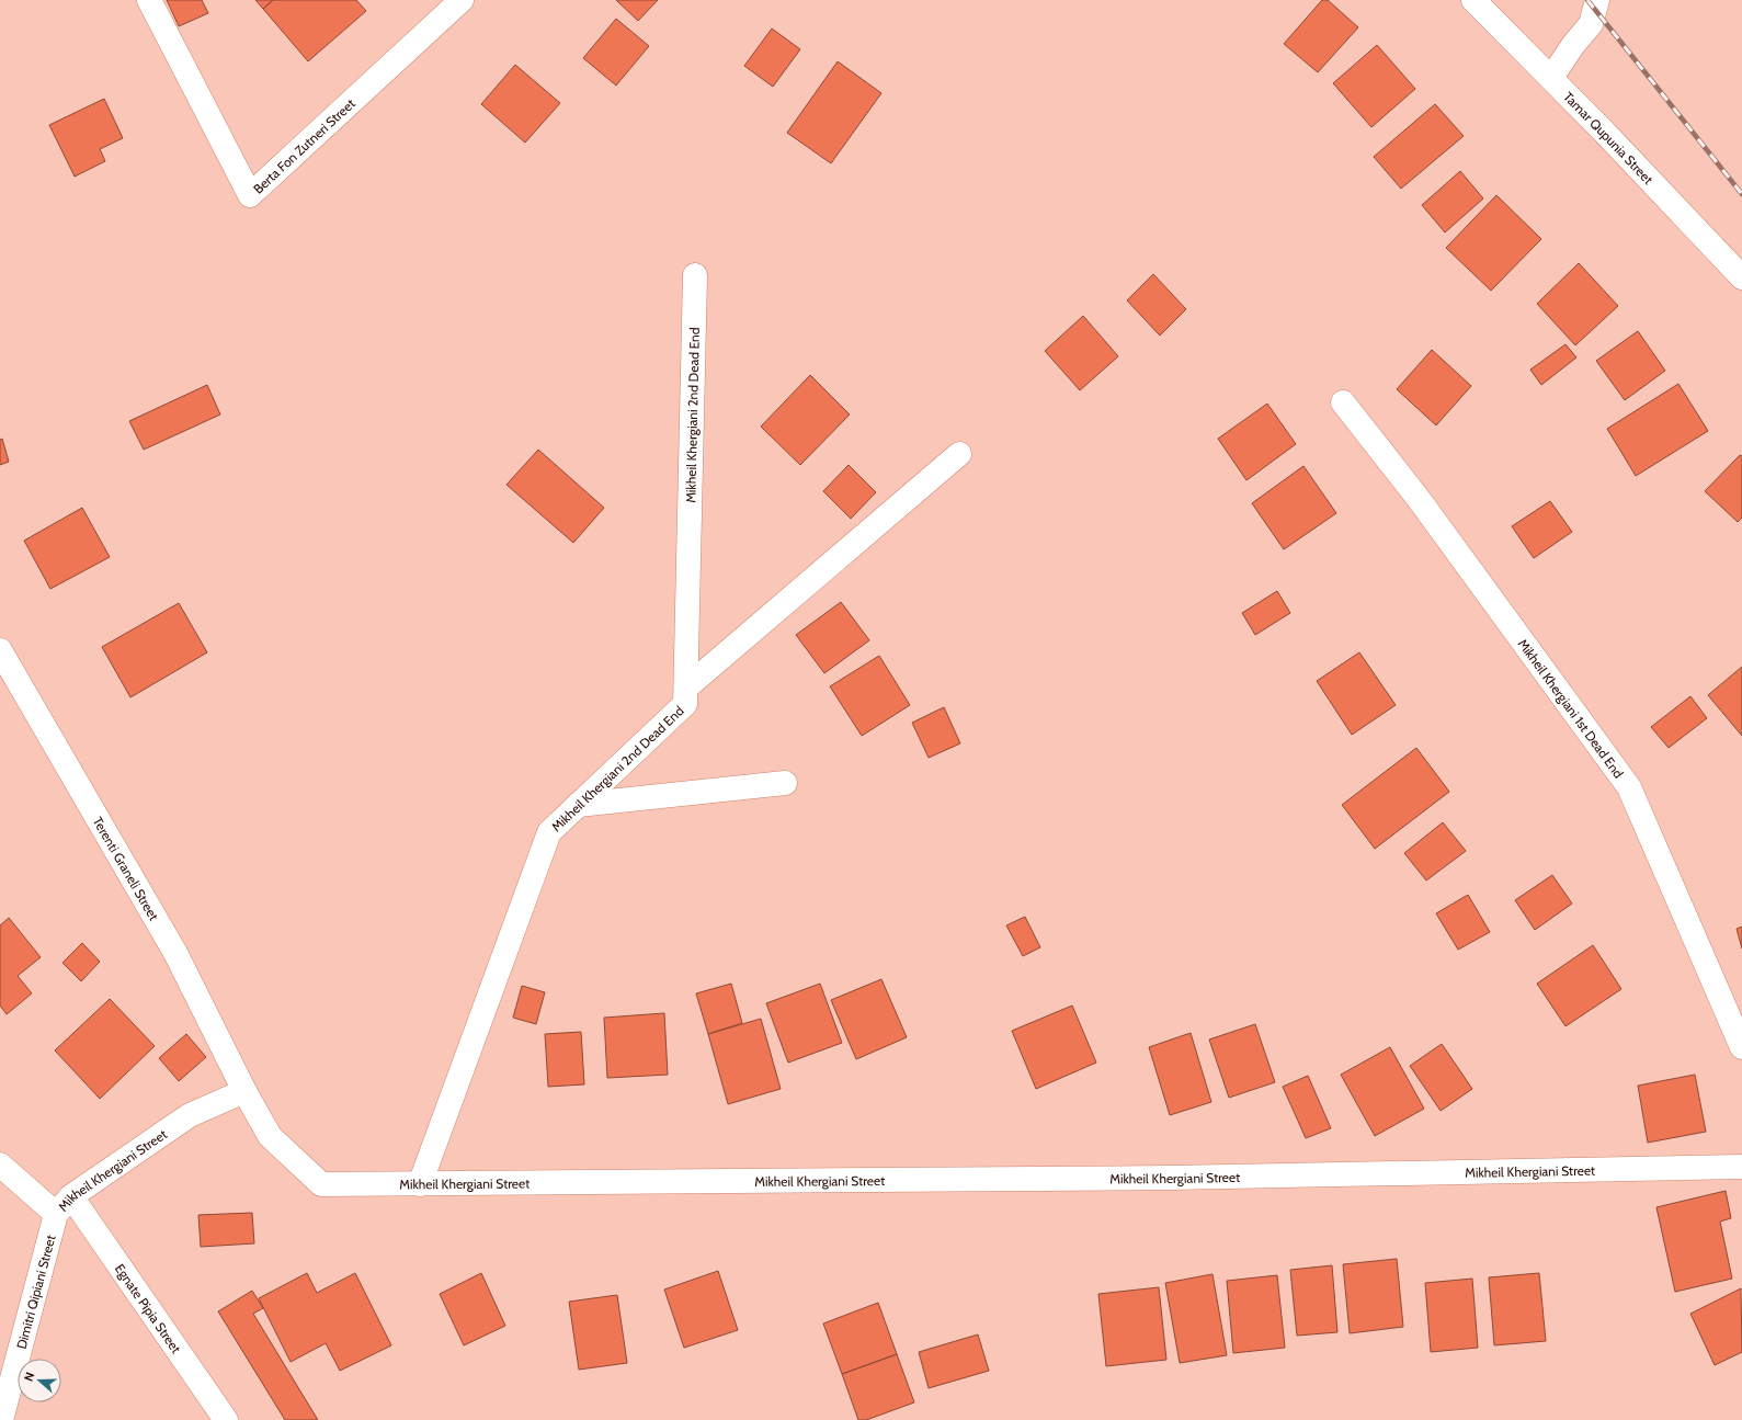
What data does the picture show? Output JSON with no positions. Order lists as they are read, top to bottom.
{
  "streets": {
    "street": [
      "Tamar Qupunia Street",
      "Berta Fon Zutneri Street",
      "Mikheil Khergiani 2nd Dead End",
      "Mikheil Khergiani 1st Dead End",
      "Terenti Graneli Street",
      "Mikheil Khergiani Street",
      "Dimitri Qipiani Street",
      "Egnate Pipia Street"
    ]
  },
  "crossings": [
    ["Mikheil Khergiani 2nd Dead End", "Mikheil Khergiani Street"],
    ["Terenti Graneli Street", "Mikheil Khergiani Street"],
    ["Mikheil Khergiani Street", "Dimitri Qipiani Street"],
    ["Mikheil Khergiani Street", "Egnate Pipia Street"],
    ["Dimitri Qipiani Street", "Egnate Pipia Street"]
  ],
  "north": "left"
}
